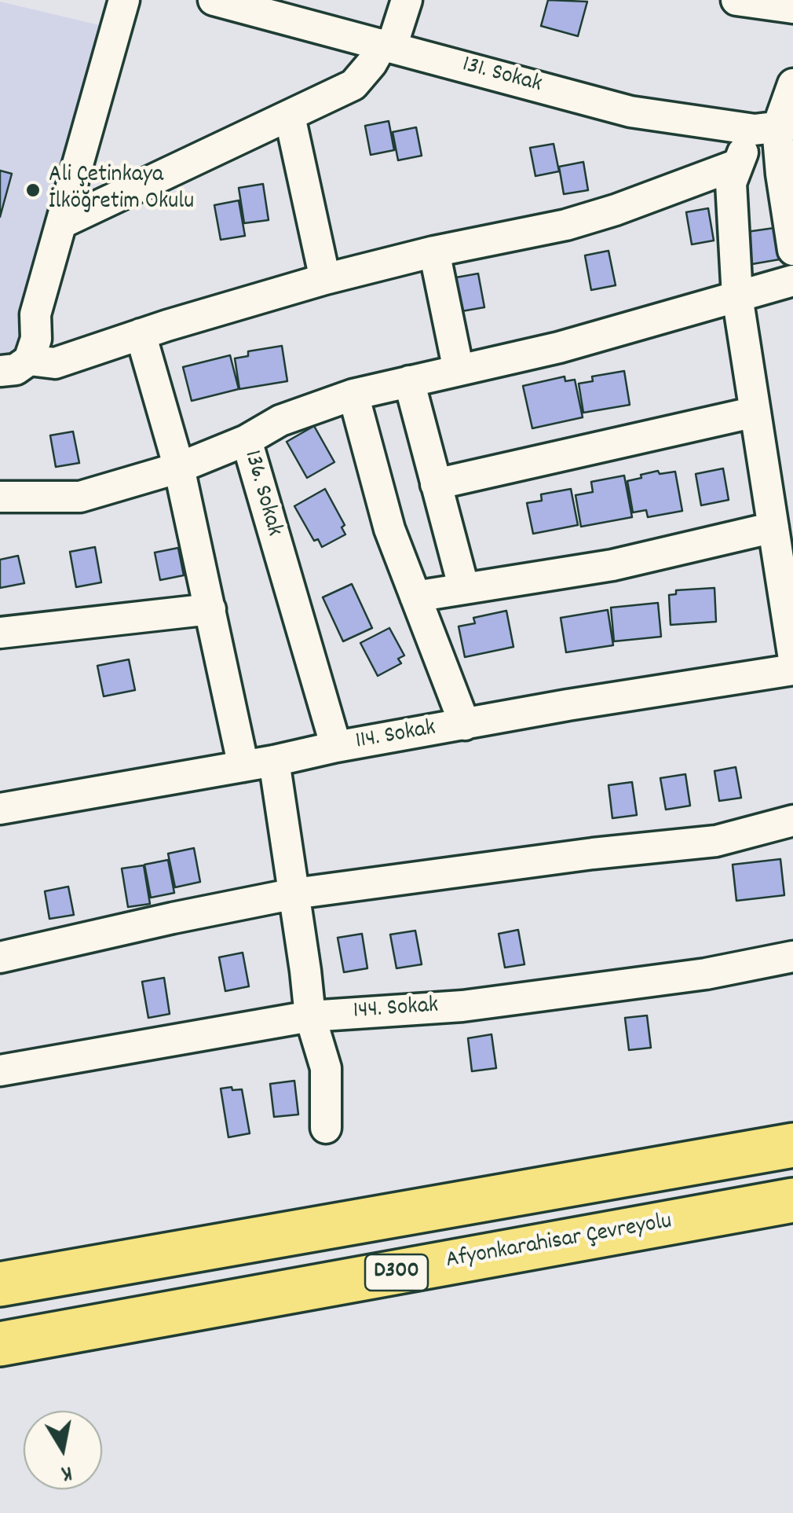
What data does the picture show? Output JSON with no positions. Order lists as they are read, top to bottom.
{
  "streets": {
    "highway": ["Afyonkarahisar Çevreyolu", "D300"],
    "street": [
      "131. Sokak",
      "136. Sokak",
      "114. Sokak",
      "144. Sokak"
    ]
  },
  "crossings": [
    ["136. Sokak", "114. Sokak"]
  ],
  "places": ["Ali Çetinkaya İlköğretim Okulu"],
  "north": "bottom"
}
